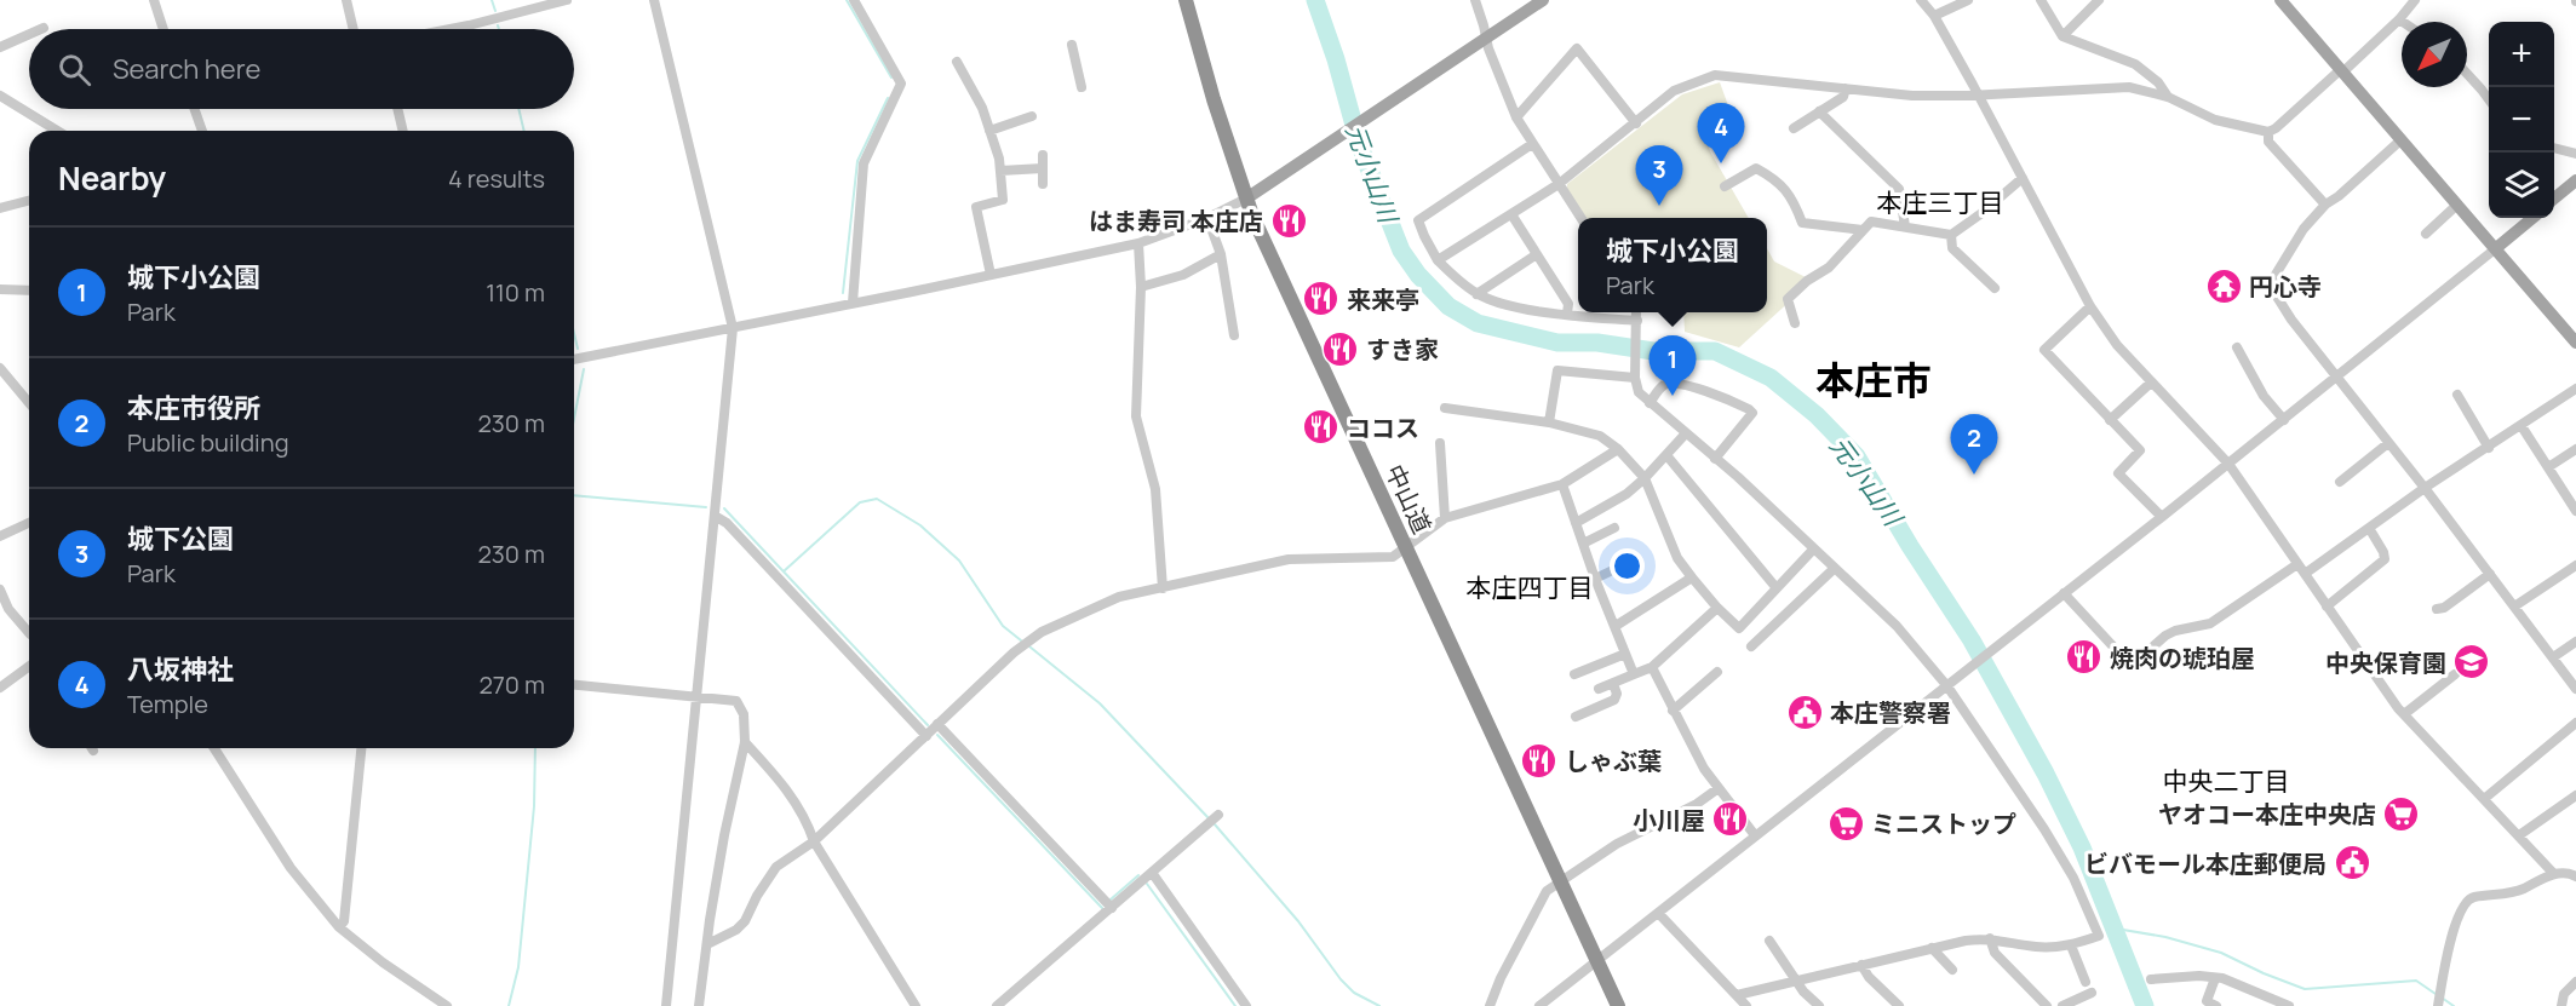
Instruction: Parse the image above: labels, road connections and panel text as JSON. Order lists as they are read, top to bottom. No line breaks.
{"streets":{"highway":["中山道"]},"districts":["本庄三丁目","本庄市","本庄四丁目","中央二丁目"],"water":["元小山川"],"places":{"restaurant":["はま寿司 本庄店","来来亭","すき家","ココス","焼肉の琥珀屋","しゃぶ葉","小川屋"],"temple":["円心寺"],"school or university":["中央保育園"],"public building":["本庄警察署","ビバモール本庄郵便局"],"supermarket":["ヤオコー本庄中央店","ミニストップ"]},"north":"bottom left","page":{"map_buttons":["+","−"],"search":"Search here","pins":["4","3","1","2"],"heading":["Nearby","4 results"],"popup":["城下小公園","Park"],"list":[{"mark":"1","name":"城下小公園","note":"Park","value":"110 m"},{"mark":"2","name":"本庄市役所","note":"Public building","value":"230 m"},{"mark":"3","name":"城下公園","note":"Park","value":"230 m"},{"mark":"4","name":"八坂神社","note":"Temple","value":"270 m"}]}}
